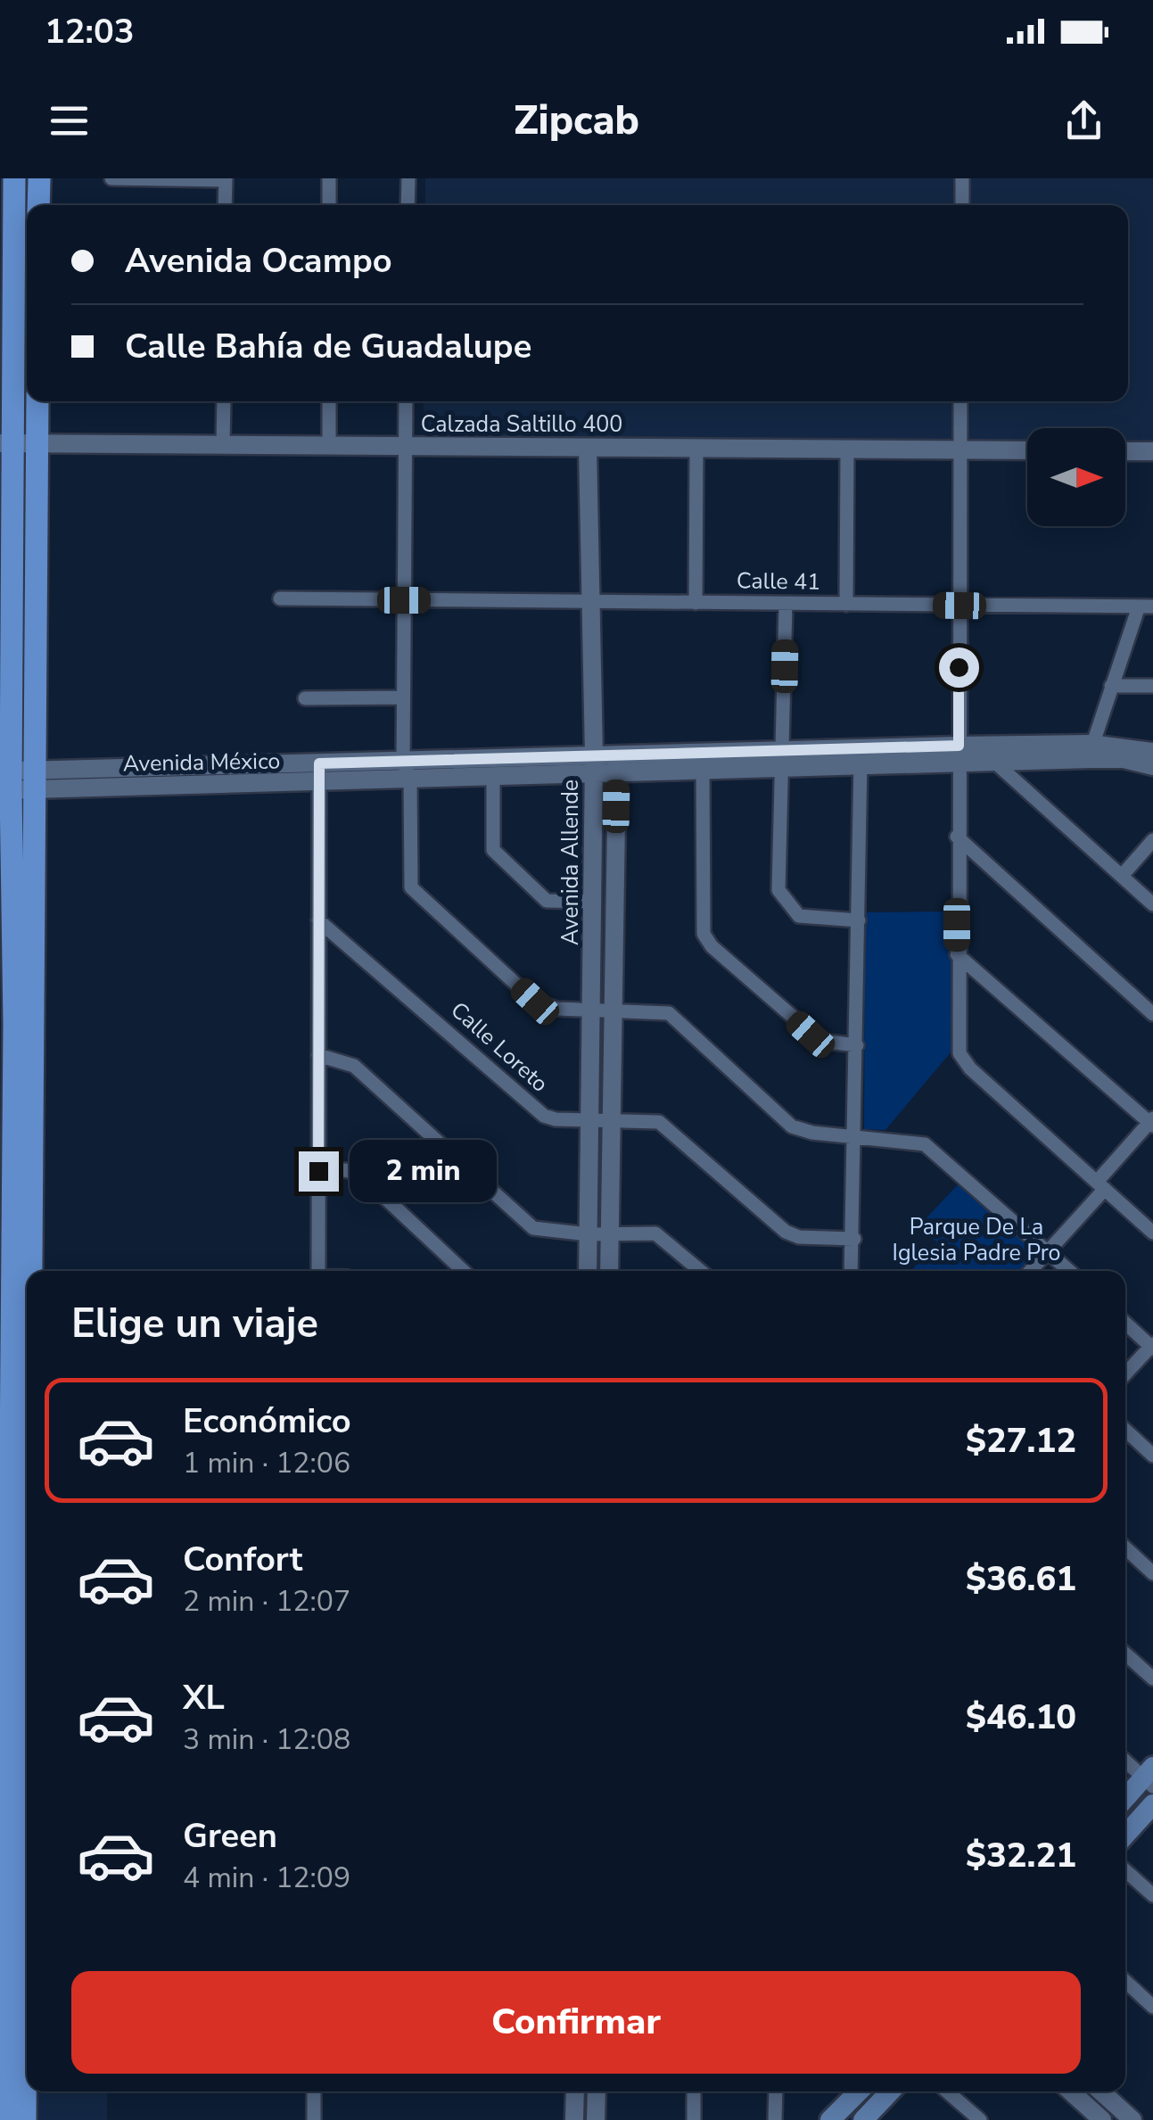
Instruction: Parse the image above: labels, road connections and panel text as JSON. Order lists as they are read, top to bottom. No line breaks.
{"streets":{"street":["Calzada Saltillo 400","Calle 41","Avenida México","Avenida Allende","Calle Loreto"]},"crossings":[["Calzada Saltillo 400","Avenida Allende"],["Calle 41","Avenida Allende"],["Avenida México","Avenida Allende"],["Avenida Allende","Calle Loreto"]],"parks":["Parque De La Iglesia Padre Pro"],"north":"right","page":{"status":"12:03","header":"Zipcab","banner":["Avenida Ocampo","Calle Bahía de Guadalupe"],"bubble":"2 min","heading":"Elige un viaje","list":[{"name":"Económico","note":"1 min · 12:06","value":"$27.12"},{"name":"Confort","note":"2 min · 12:07","value":"$36.61"},{"name":"XL","note":"3 min · 12:08","value":"$46.10"},{"name":"Green","note":"4 min · 12:09","value":"$32.21"}],"buttons":"Confirmar"}}
